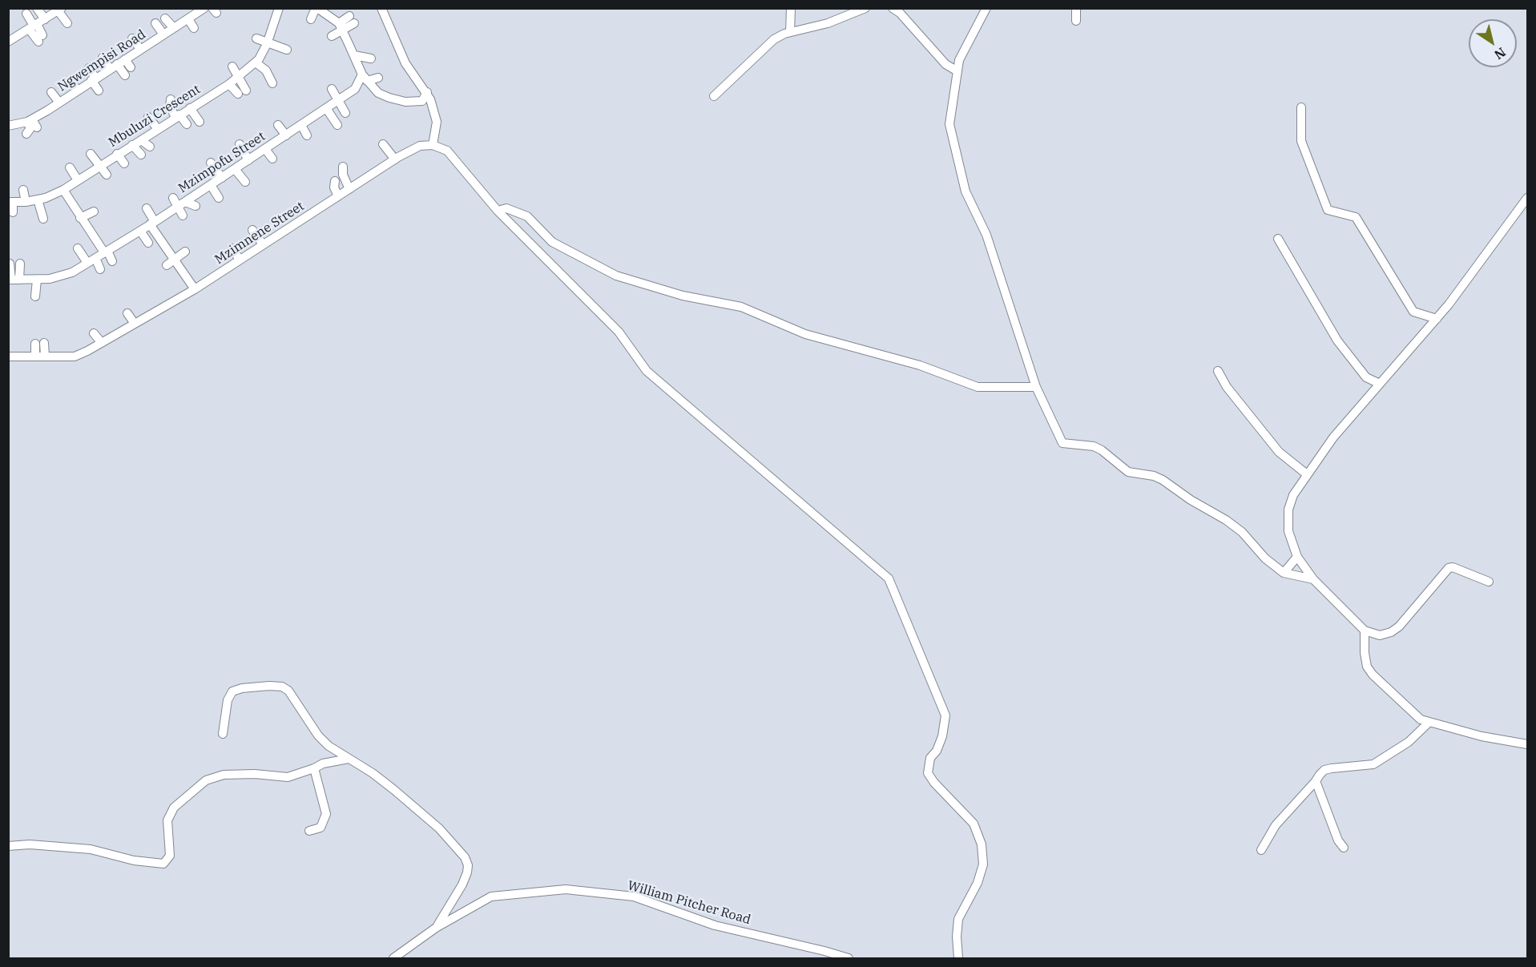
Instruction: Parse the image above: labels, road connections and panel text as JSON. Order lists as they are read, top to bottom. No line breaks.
{"streets":{"street":["Ngwempisi Road","Mbuluzi Crescent","Mzimpofu Street","Mzimnene Street","William Pitcher Road"]},"north":"bottom right"}
